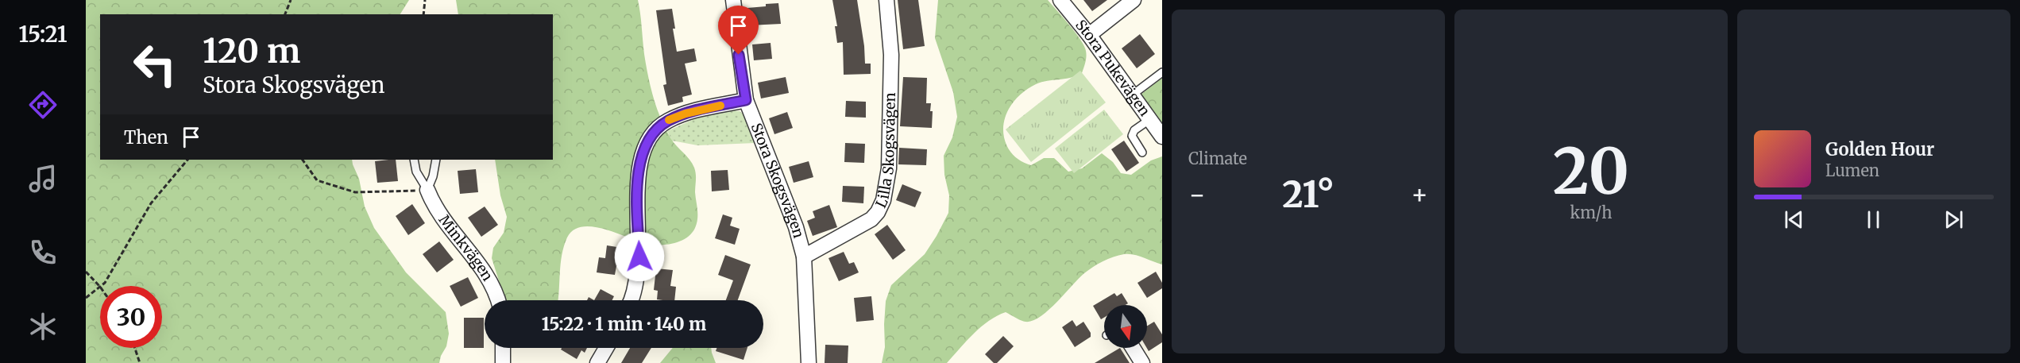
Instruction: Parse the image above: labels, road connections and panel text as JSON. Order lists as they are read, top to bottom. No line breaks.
{"streets":{"street":["Stora Pukevägen","Lilla Skogsvägen","Stora Skogsvägen","Minkvägen"]},"crossings":[["Lilla Skogsvägen","Stora Skogsvägen"]],"north":"bottom","page":{"tabs":"15:21","tile":["Climate",["20","km/h"]],"turn":["120 m","Stora Skogsvägen"],"then":"Then","song":["Golden Hour","Lumen"],"heat":["−","21°","+"],"limit":"30","trip":"15:22 · 1 min · 140 m"}}
